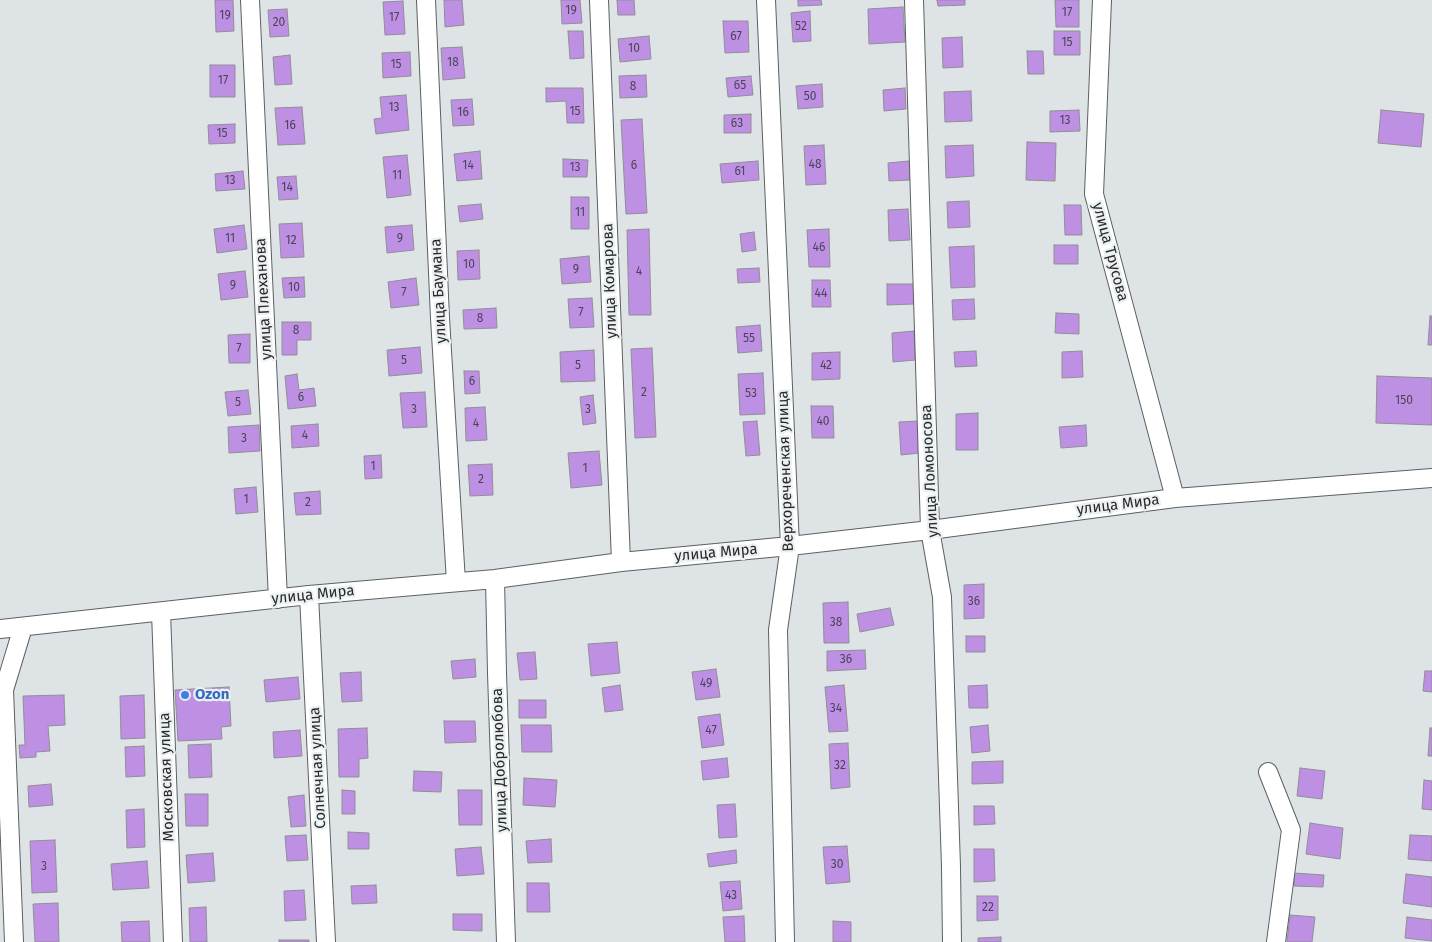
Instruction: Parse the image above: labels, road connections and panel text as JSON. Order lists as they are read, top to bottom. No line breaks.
{"streets":{"street":["улица Трусова","улица Комарова","улица Баумана","улица Плеханова","Верхореченская улица","улица Ломоносова","улица Мира","улица Добролюбова","Солнечная улица","Московская улица"]},"crossings":[["улица Трусова","улица Мира"],["улица Комарова","улица Мира"],["улица Баумана","улица Мира"],["улица Плеханова","улица Мира"],["Верхореченская улица","улица Мира"],["улица Ломоносова","улица Мира"],["улица Мира","улица Добролюбова"],["улица Мира","Солнечная улица"],["улица Мира","Московская улица"]],"places":["Ozon"],"house_numbers":["19","17","19","17","20","52","67","15","10","18","15","17","65","8","50","13","15","16","13","63","16","15","48","14","6","13","61","11","13","14","11","11","9","12","46","10","9","4","9","10","7","44","7","8","8","55","7","5","5","42","6","2","53","6","150","5","3","3","40","4","4","3","1","1","2","1","2","36","38","36","49","34","47","32","30","3","43","22"]}
